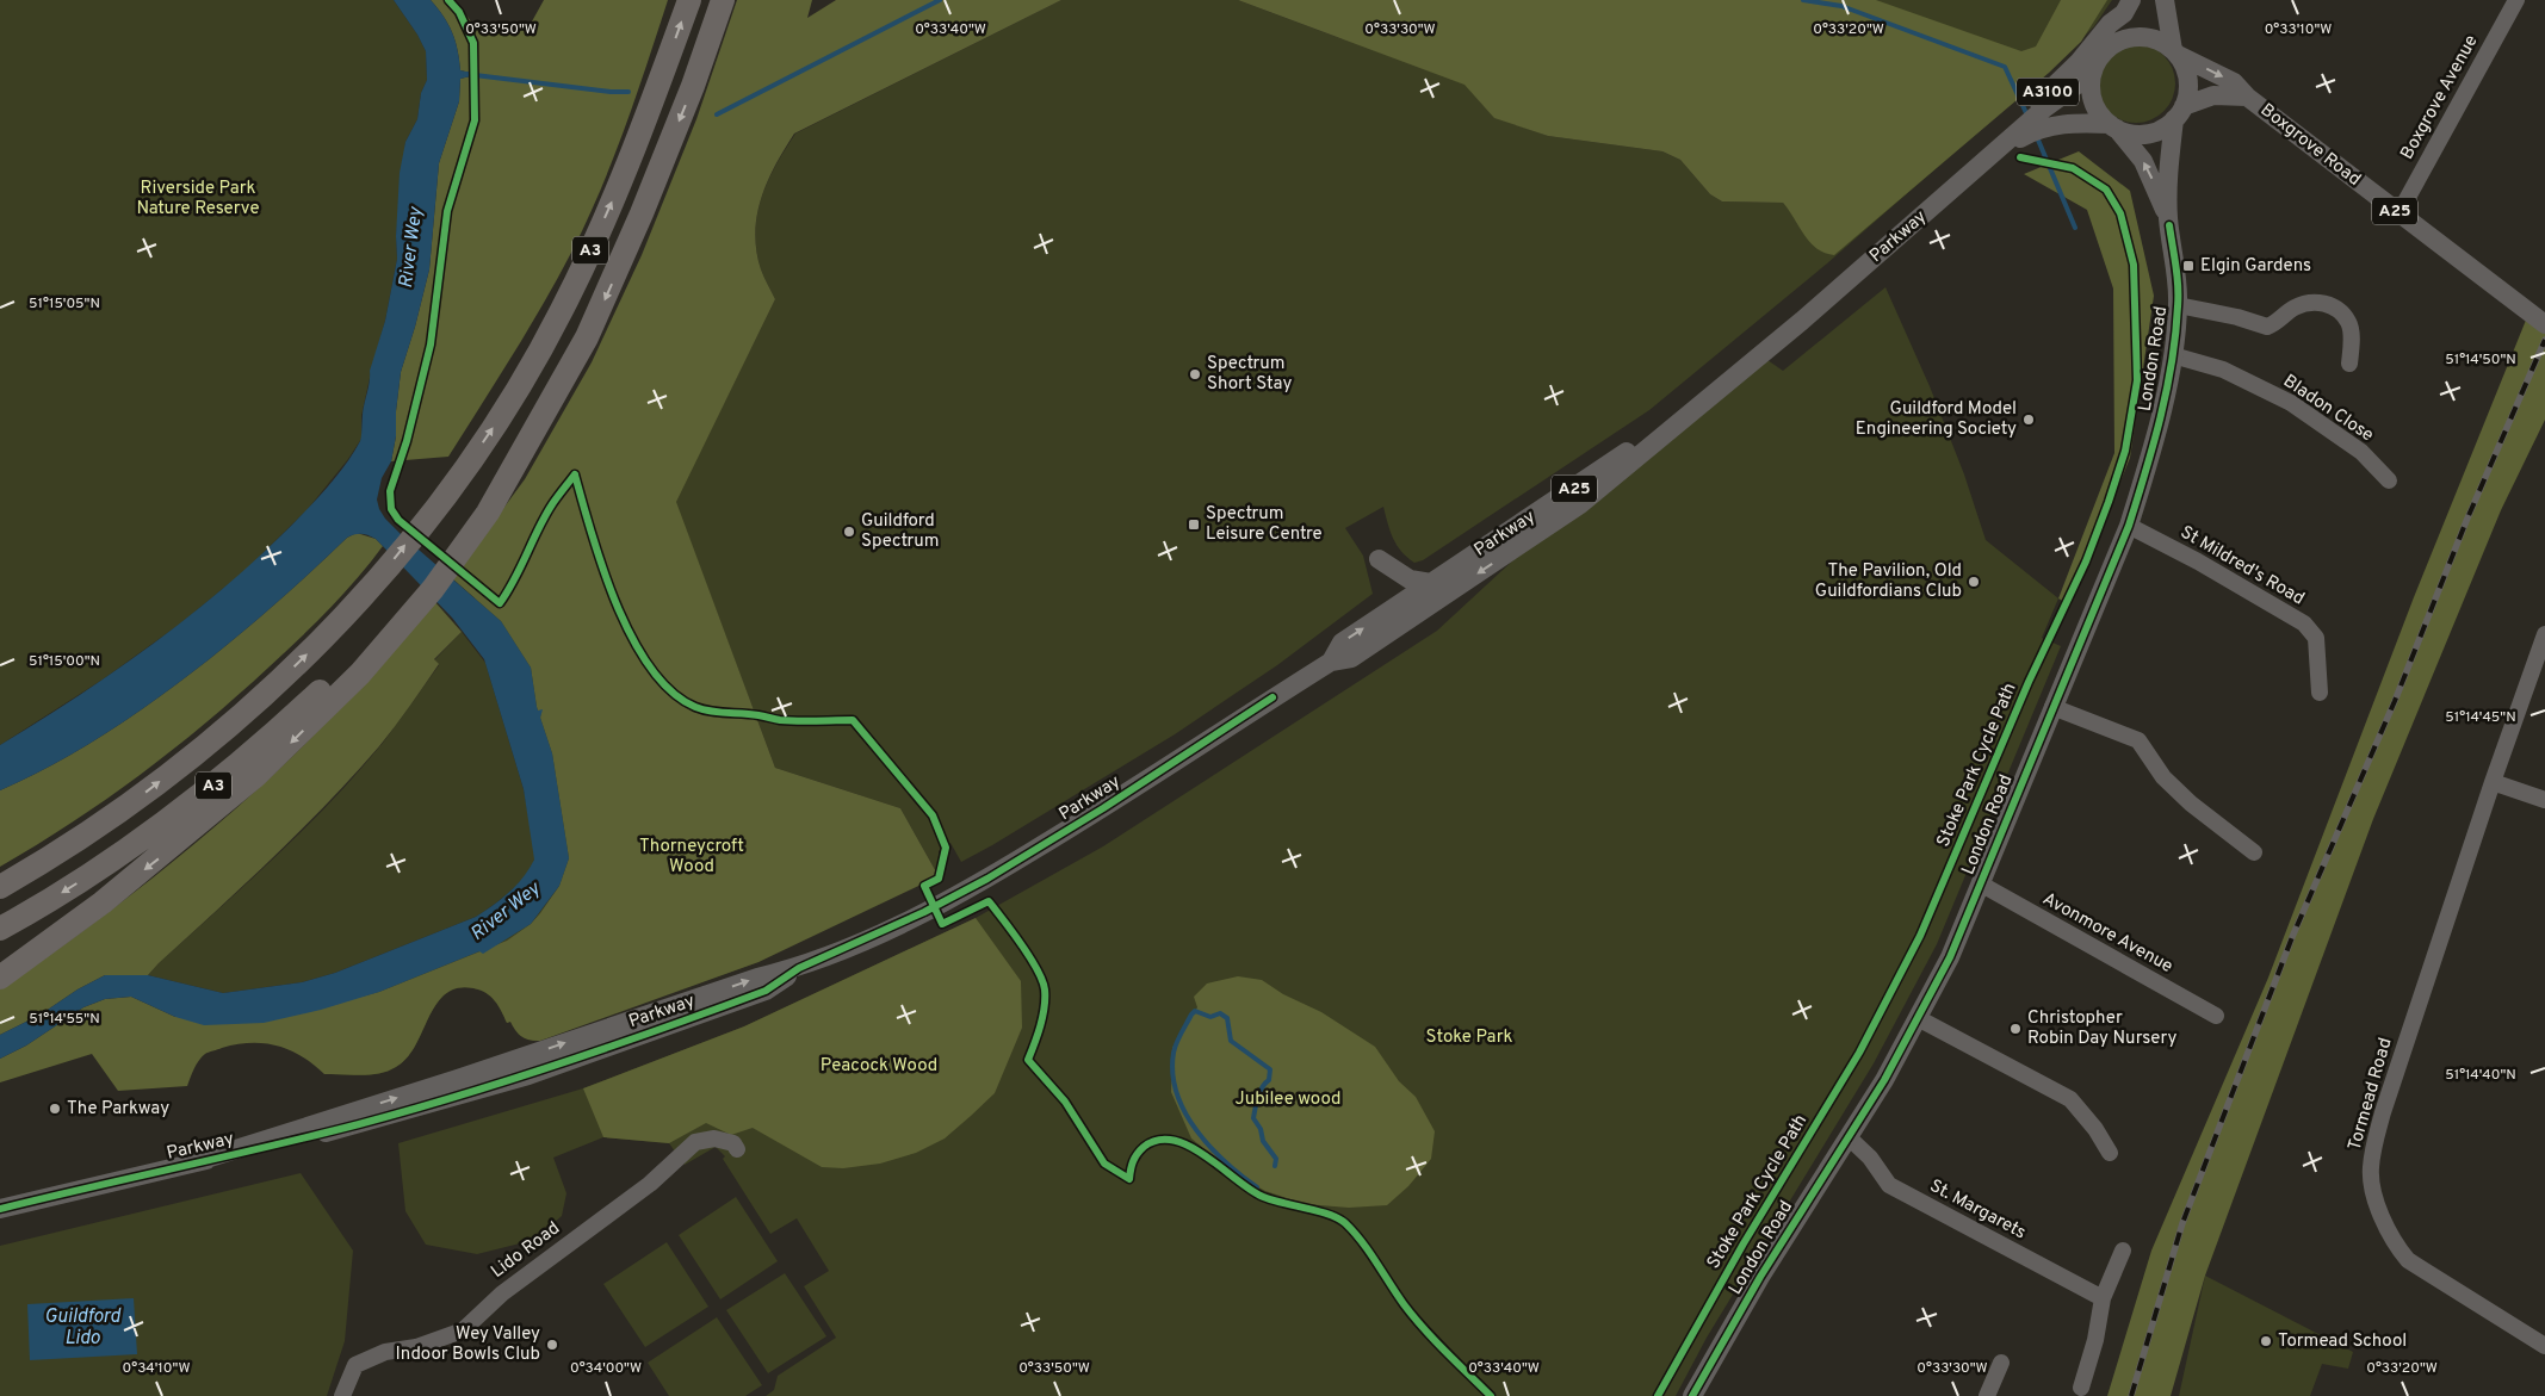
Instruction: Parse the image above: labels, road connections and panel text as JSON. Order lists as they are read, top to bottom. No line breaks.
{"streets":{"highway":["A3"],"main road":["A3100","Boxgrove Road","A25","Parkway","London Road"],"street":["Boxgrove Avenue","Bladon Close","St Mildred's Road","Avonmore Avenue","Tormead Road","St. Margarets","Lido Road"],"cycle path":["Stoke Park Cycle Path"]},"crossings":[["A3100","A25"],["A3100","Parkway"],["A3100","London Road"],["Boxgrove Avenue","Boxgrove Road"],["Boxgrove Road","A25"],["A25","Parkway"],["A25","London Road"],["London Road","Bladon Close"],["London Road","St Mildred's Road"],["London Road","Avonmore Avenue"],["London Road","St. Margarets"]],"water":["River Wey","Guildford Lido"],"parks":["Riverside Park Nature Reserve","Thorneycroft Wood","Stoke Park","Peacock Wood","Jubilee wood"],"places":{"transit":["Elgin Gardens","Spectrum Leisure Centre"],"other":["Spectrum Short Stay","Guildford Model Engineering Society","Guildford Spectrum","The Pavilion, Old Guildfordians Club","Christopher Robin Day Nursery","The Parkway","Tormead School","Wey Valley Indoor Bowls Club"]},"coordinates":["0°33'50\"W","0°33'40\"W","0°33'30\"W","0°33'20\"W","0°33'10\"W","51°15'05\"N","51°14'50\"N","51°15'00\"N","51°14'45\"N","51°14'55\"N","51°14'40\"N","0°34'10\"W","0°34'00\"W"]}
